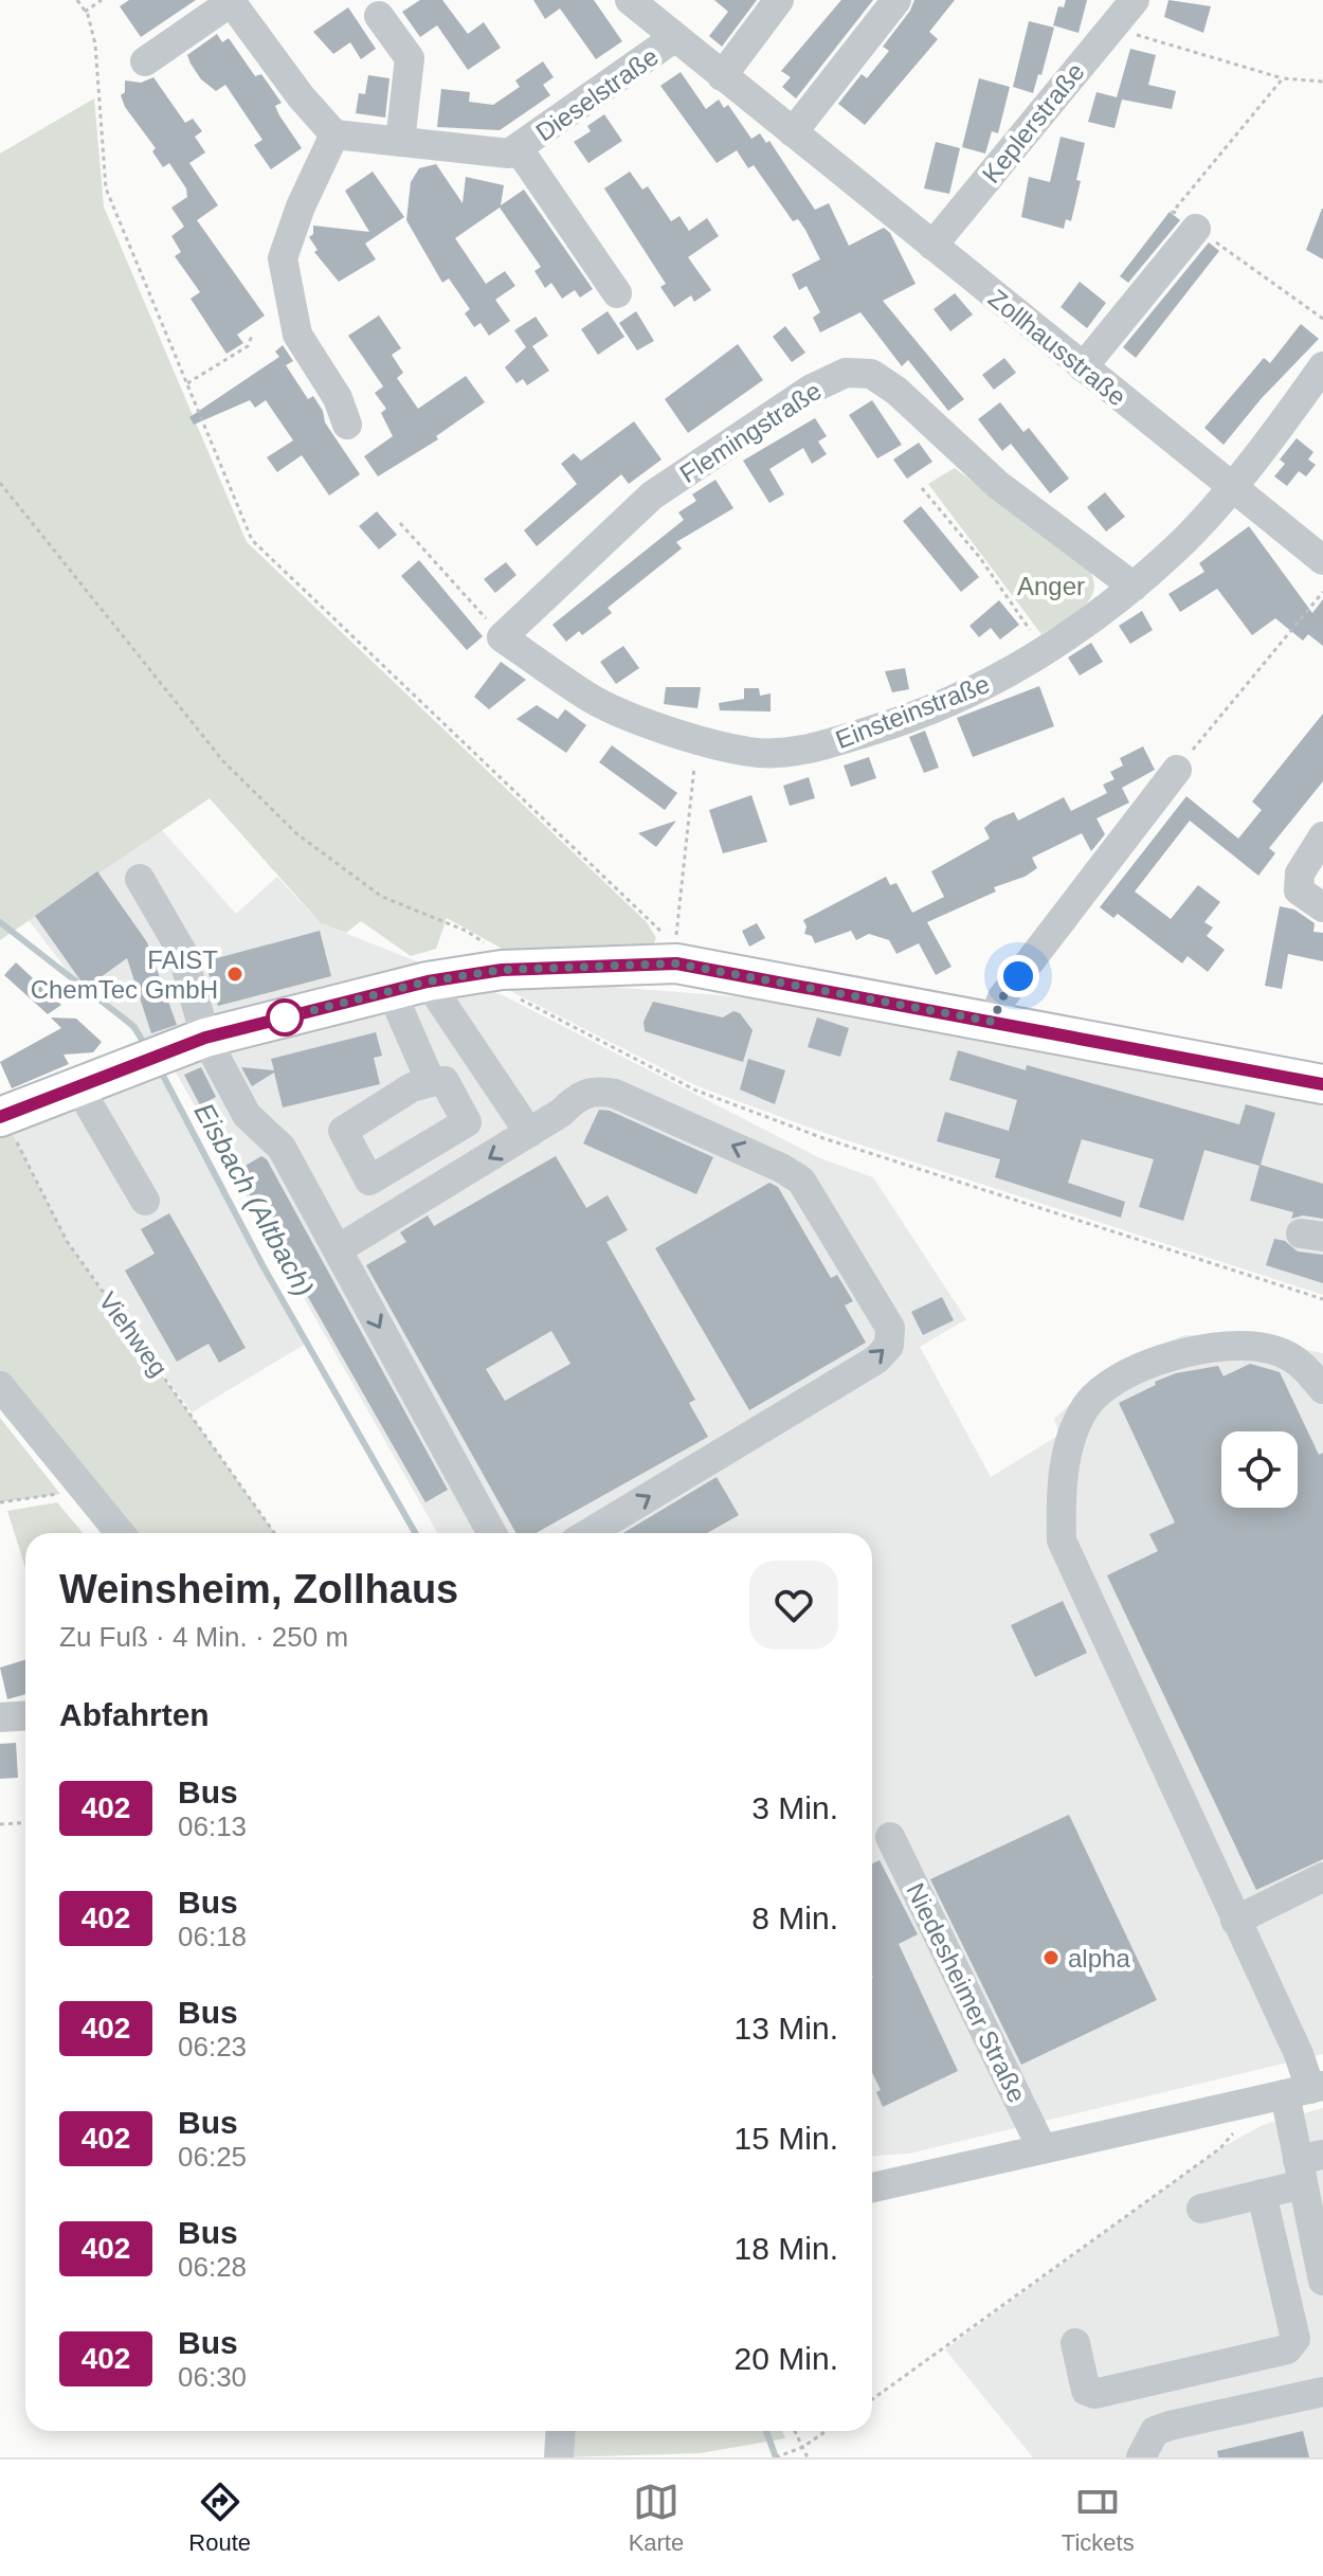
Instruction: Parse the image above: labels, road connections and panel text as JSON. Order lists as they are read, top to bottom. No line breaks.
{"streets":{"street":["Dieselstraße","Keplerstraße","Zollhausstraße","Flemingstraße","Einsteinstraße","Niedesheimer Straße"],"path":["Viehweg"]},"crossings":[["Dieselstraße","Zollhausstraße"],["Keplerstraße","Zollhausstraße"],["Zollhausstraße","Einsteinstraße"],["Flemingstraße","Einsteinstraße"]],"water":["Eisbach (Altbach)"],"parks":["Anger"],"places":["FAIST ChemTec GmbH","alpha"],"lines":["bus line 402"],"page":{"heading":[["Weinsheim, Zollhaus","Zu Fuß · 4 Min. · 250 m"],"Abfahrten"],"list":[{"mark":"402","name":"Bus","note":"06:13","value":"3 Min."},{"mark":"402","name":"Bus","note":"06:18","value":"8 Min."},{"mark":"402","name":"Bus","note":"06:23","value":"13 Min."},{"mark":"402","name":"Bus","note":"06:25","value":"15 Min."},{"mark":"402","name":"Bus","note":"06:28","value":"18 Min."},{"mark":"402","name":"Bus","note":"06:30","value":"20 Min."}],"tabs":["Route","Karte","Tickets"]}}
